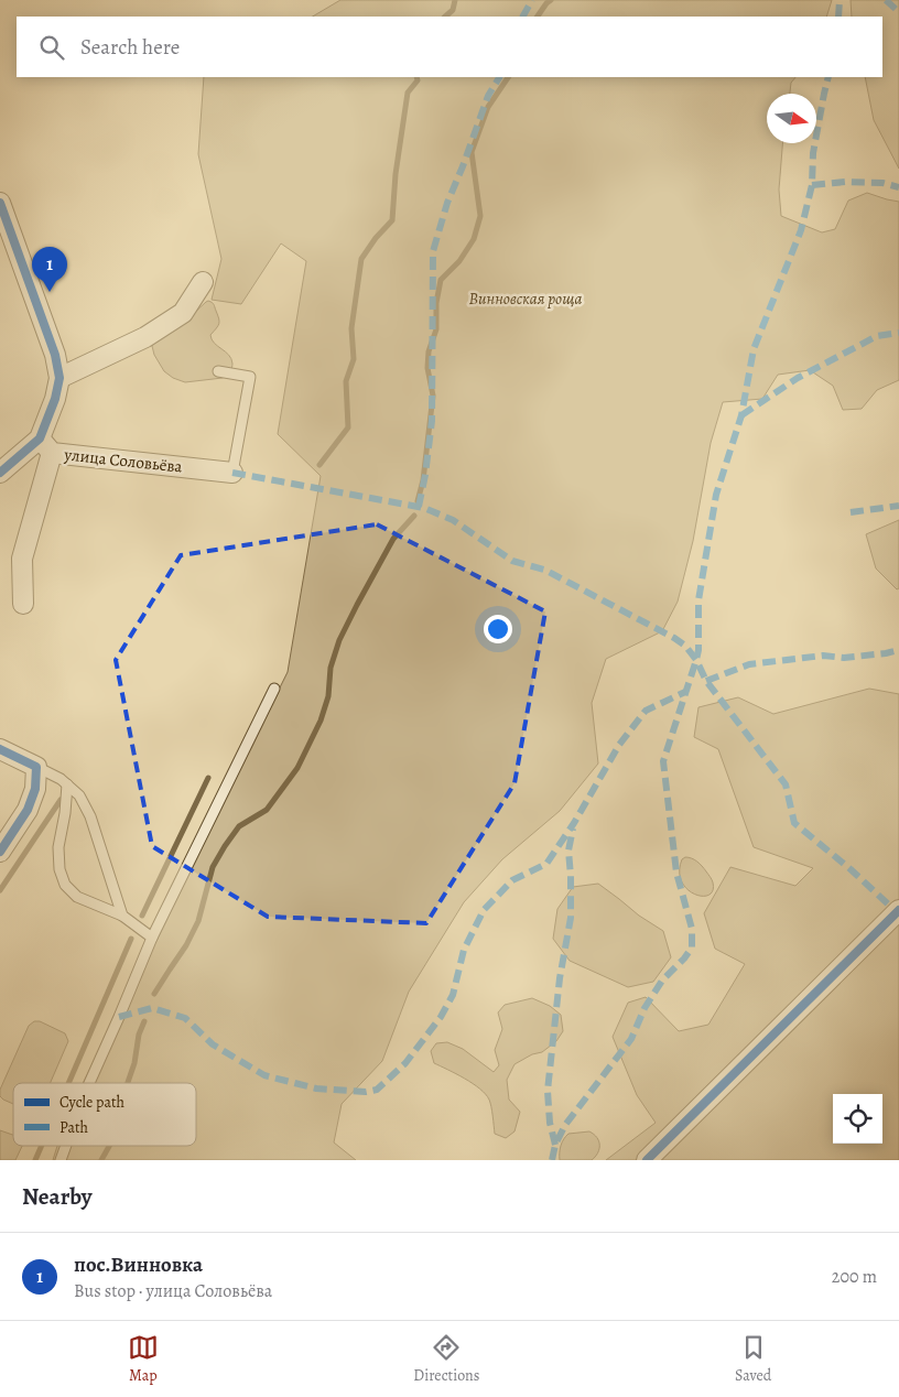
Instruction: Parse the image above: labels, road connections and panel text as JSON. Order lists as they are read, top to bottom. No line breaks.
{"streets":{"street":["улица Соловьёва"]},"parks":["Винновская роща"],"legend":["Cycle path","Path"],"north":"right","page":{"search":"Search here","pins":"1","heading":"Nearby","list":[{"mark":"1","name":"пос.Винновка","note":"Bus stop · улица Соловьёва","value":"200 m"}],"nav":["Map","Directions","Saved"]}}
